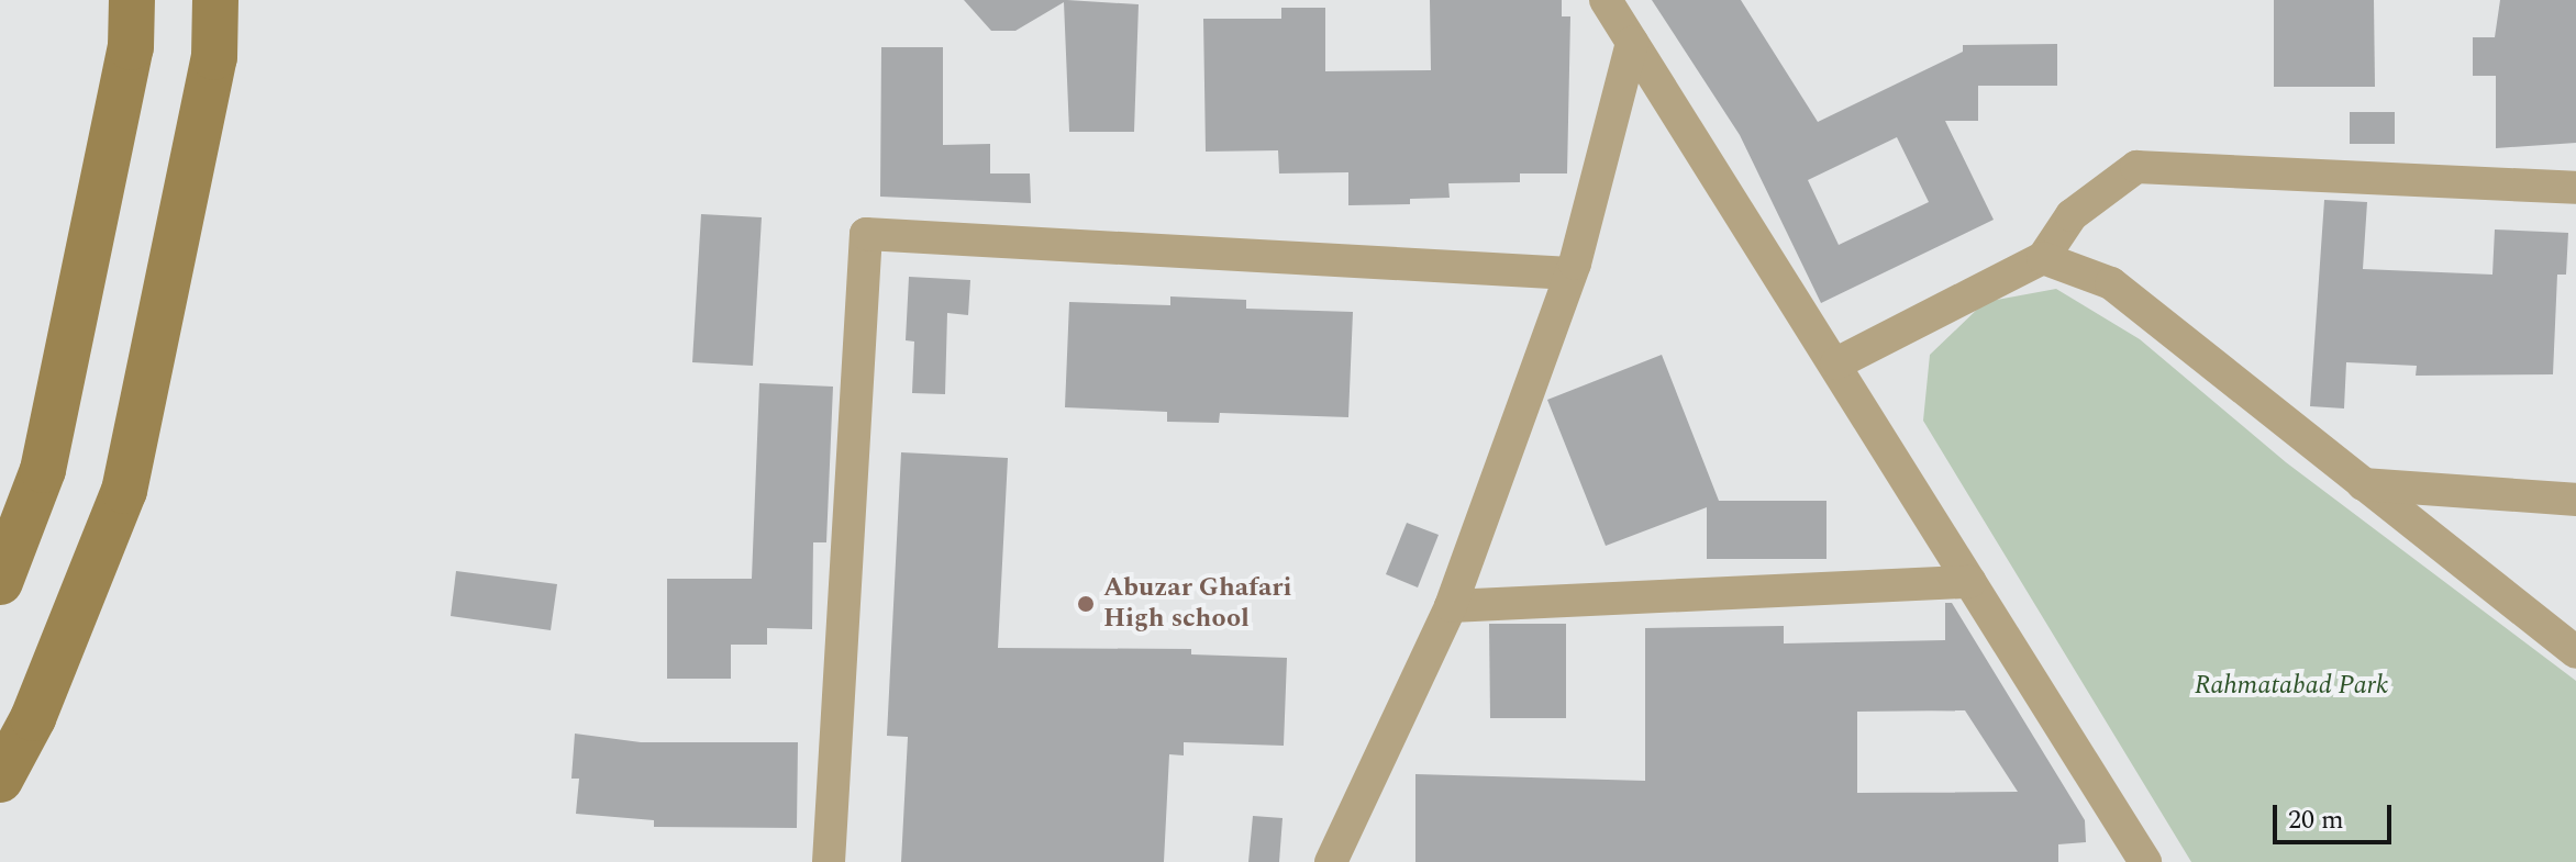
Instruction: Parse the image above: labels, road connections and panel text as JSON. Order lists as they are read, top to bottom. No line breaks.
{"parks":["Rahmatabad Park"],"places":["Abuzar Ghafari High school"],"scale_bar":"20 m"}
